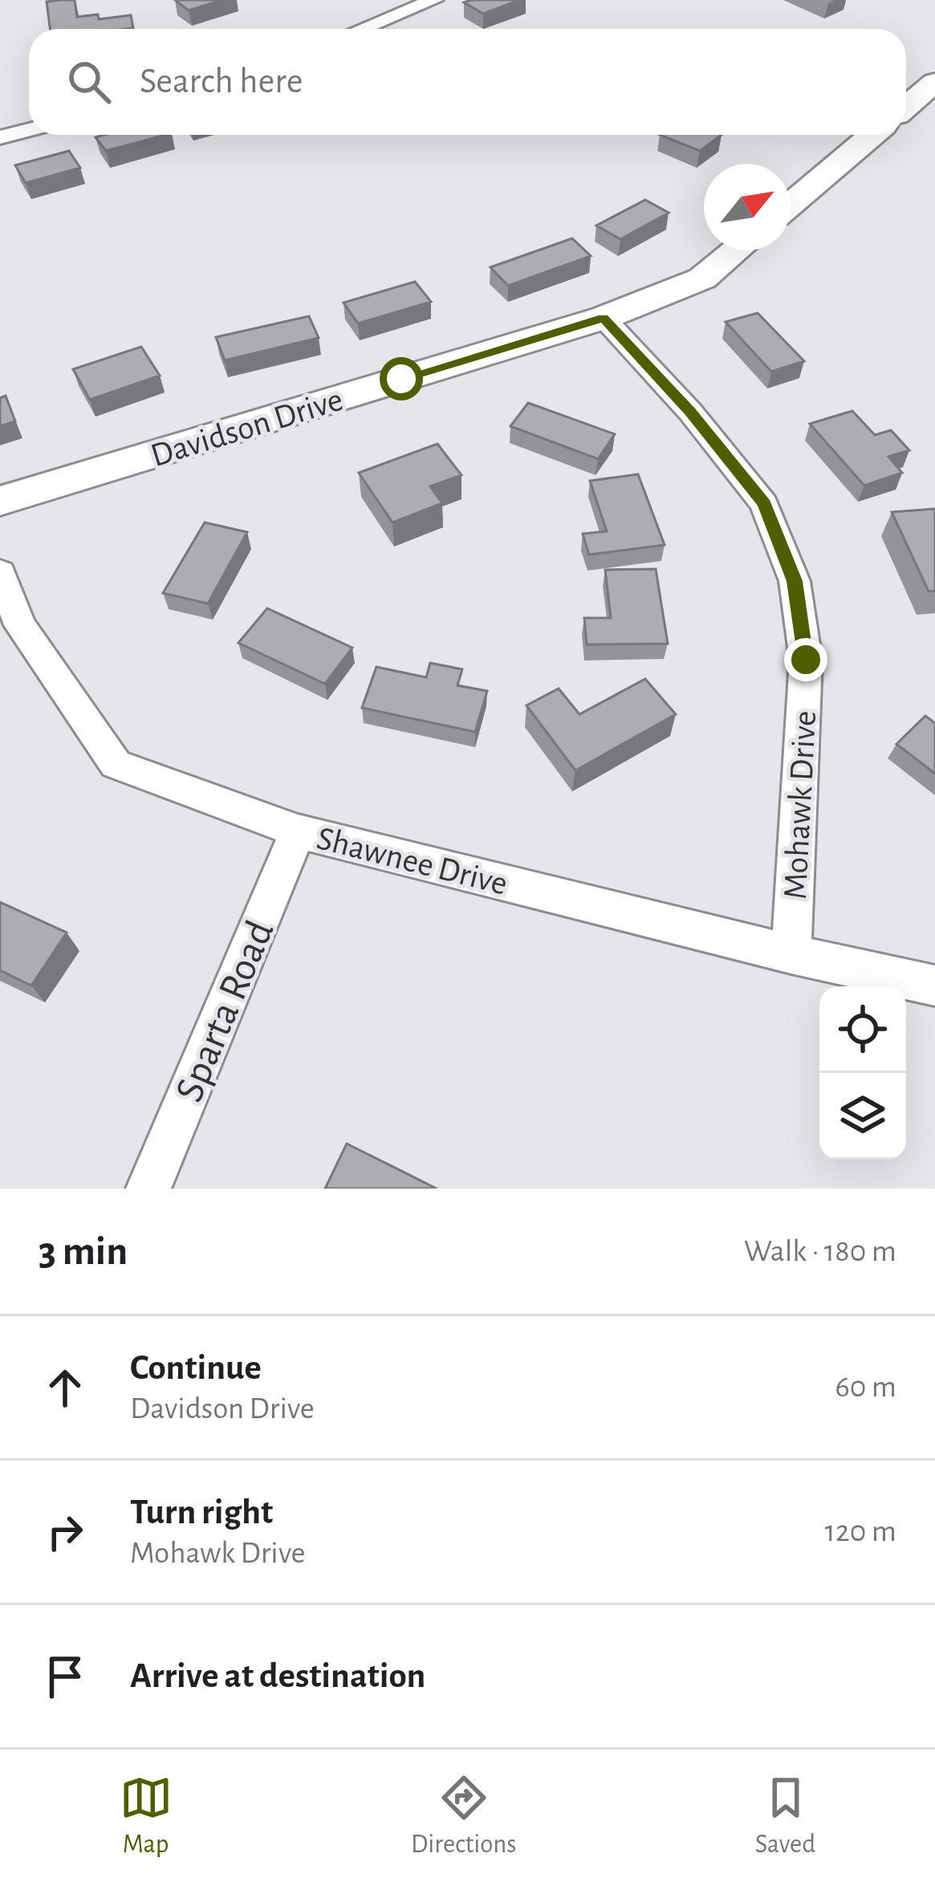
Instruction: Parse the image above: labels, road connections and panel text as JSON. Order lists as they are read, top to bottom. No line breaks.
{"streets":{"street":["Davidson Drive","Mohawk Drive","Shawnee Drive","Sparta Road"]},"crossings":[["Davidson Drive","Mohawk Drive"],["Mohawk Drive","Shawnee Drive"],["Shawnee Drive","Sparta Road"]],"north":"top right","page":{"search":"Search here","heading":["3 min","Walk · 180 m"],"list":[["Continue","Davidson Drive","60 m"],["Turn right","Mohawk Drive","120 m"],"Arrive at destination"],"nav":["Map","Directions","Saved"]}}
